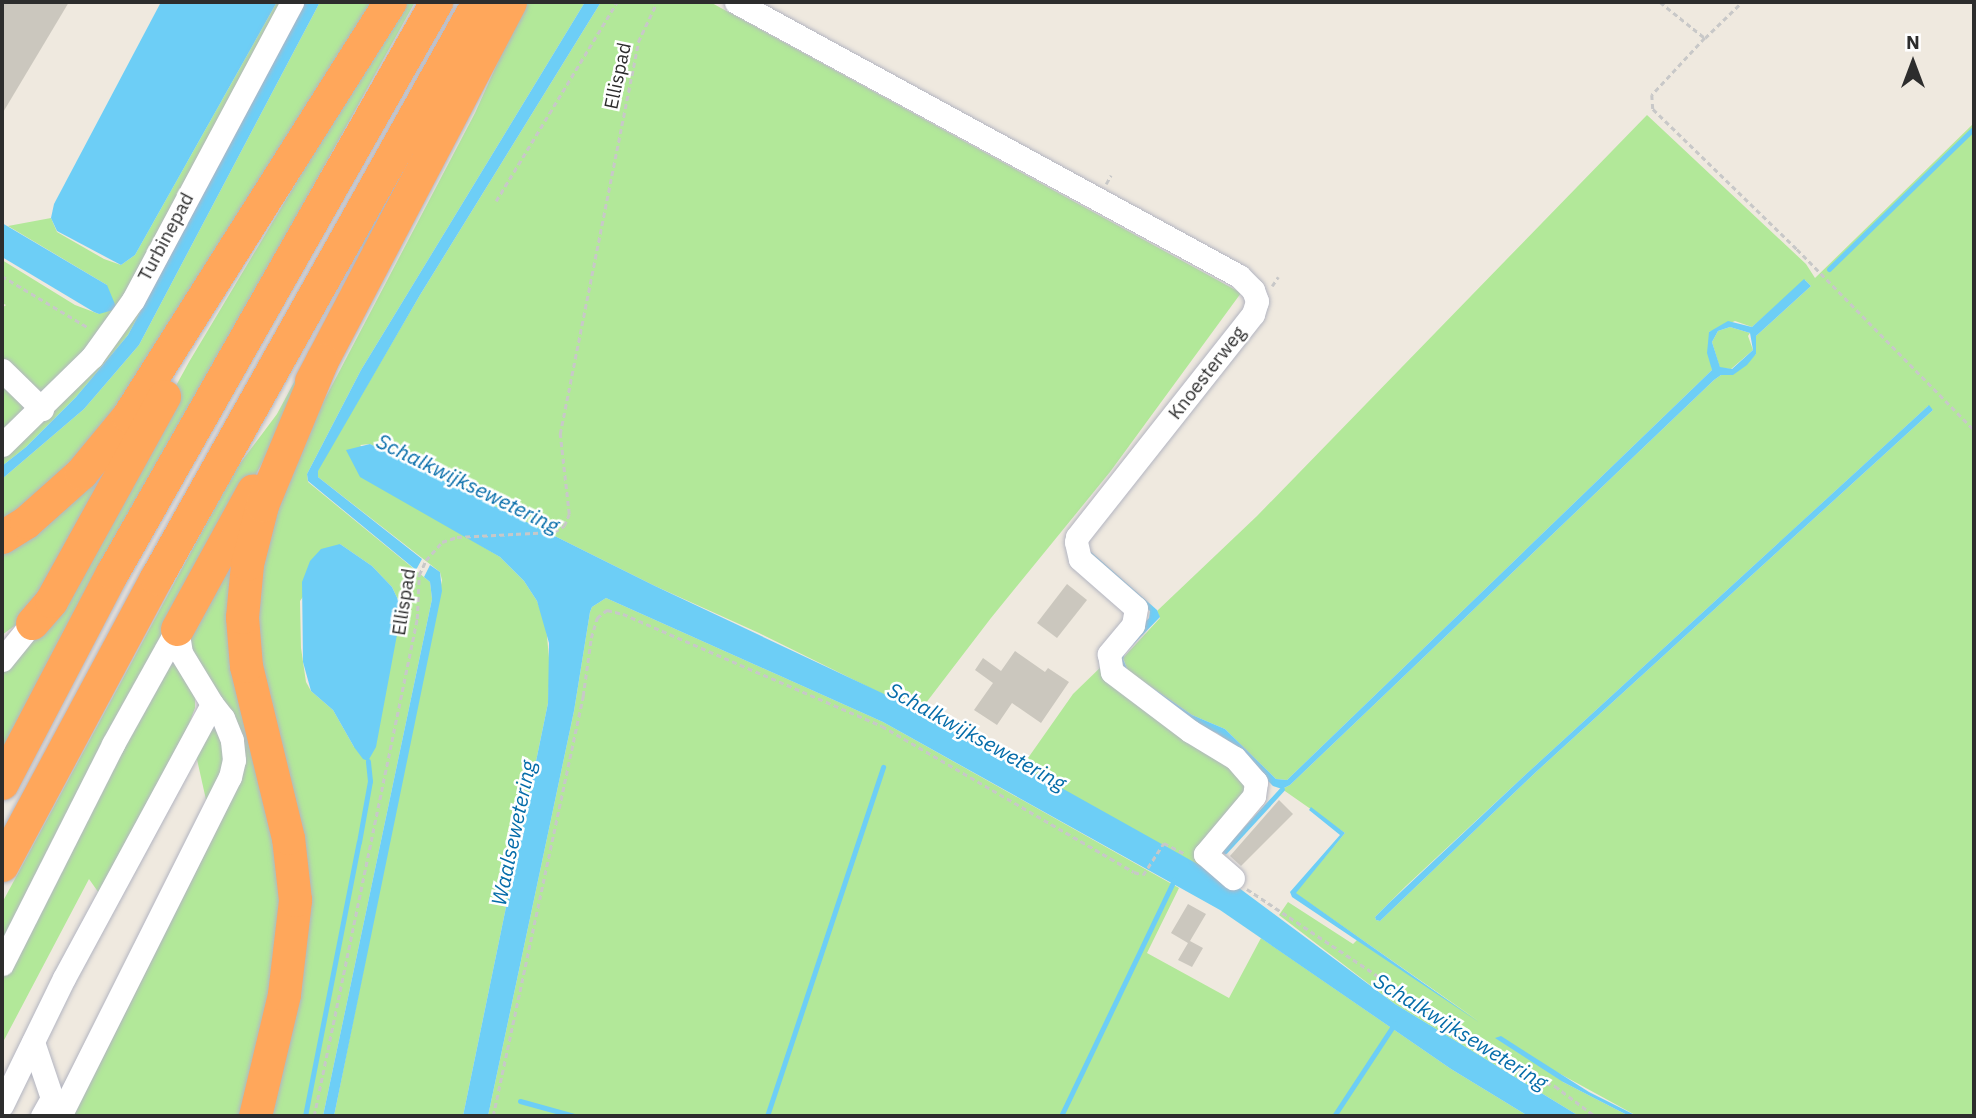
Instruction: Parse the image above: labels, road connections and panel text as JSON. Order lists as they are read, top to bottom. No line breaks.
{"streets":{"street":["Turbinepad","Knoesterweg"],"path":["Ellispad"]},"water":["Schalkwijksewetering","Waalsewetering"],"north":"top"}
